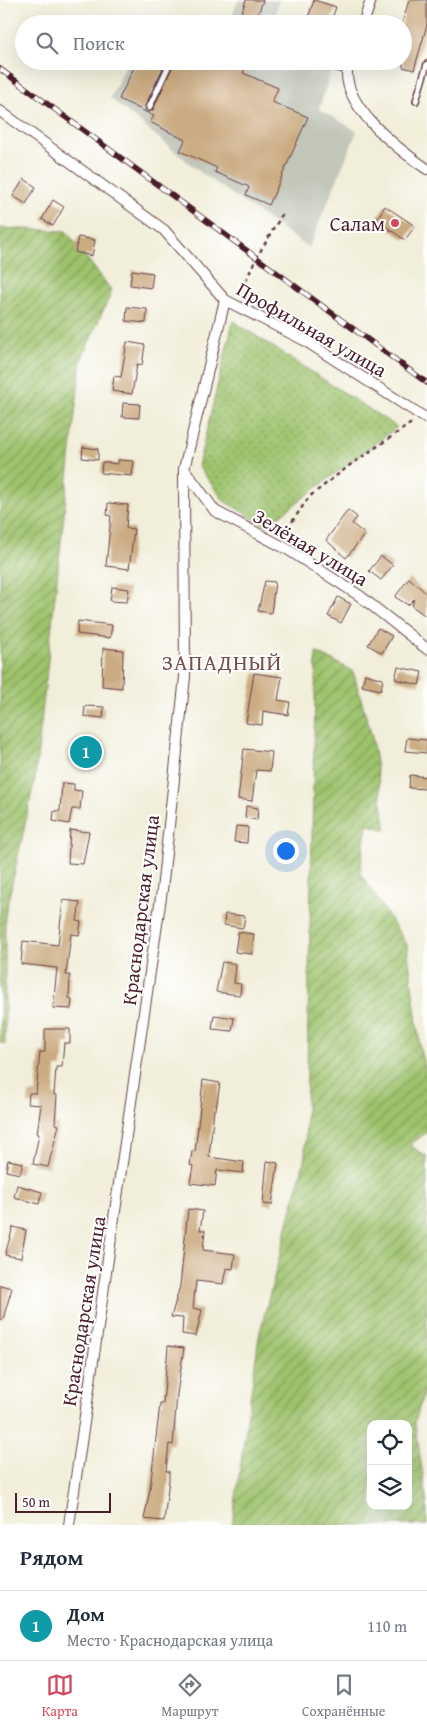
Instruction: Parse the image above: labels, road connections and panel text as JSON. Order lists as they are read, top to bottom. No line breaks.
{"streets":{"street":["Профильная улица","Зелёная улица","Краснодарская улица"]},"crossings":[["Профильная улица","Краснодарская улица"],["Зелёная улица","Краснодарская улица"]],"districts":["ЗАПАДНЫЙ"],"places":["Салам"],"scale_bar":"50 m","page":{"search":"Поиск","pins":"1","scale":"50 m","heading":"Рядом","list":[{"mark":"1","name":"Дом","note":"Место · Краснодарская улица","value":"110 m"}],"nav":["Карта","Маршрут","Сохранённые"]}}
